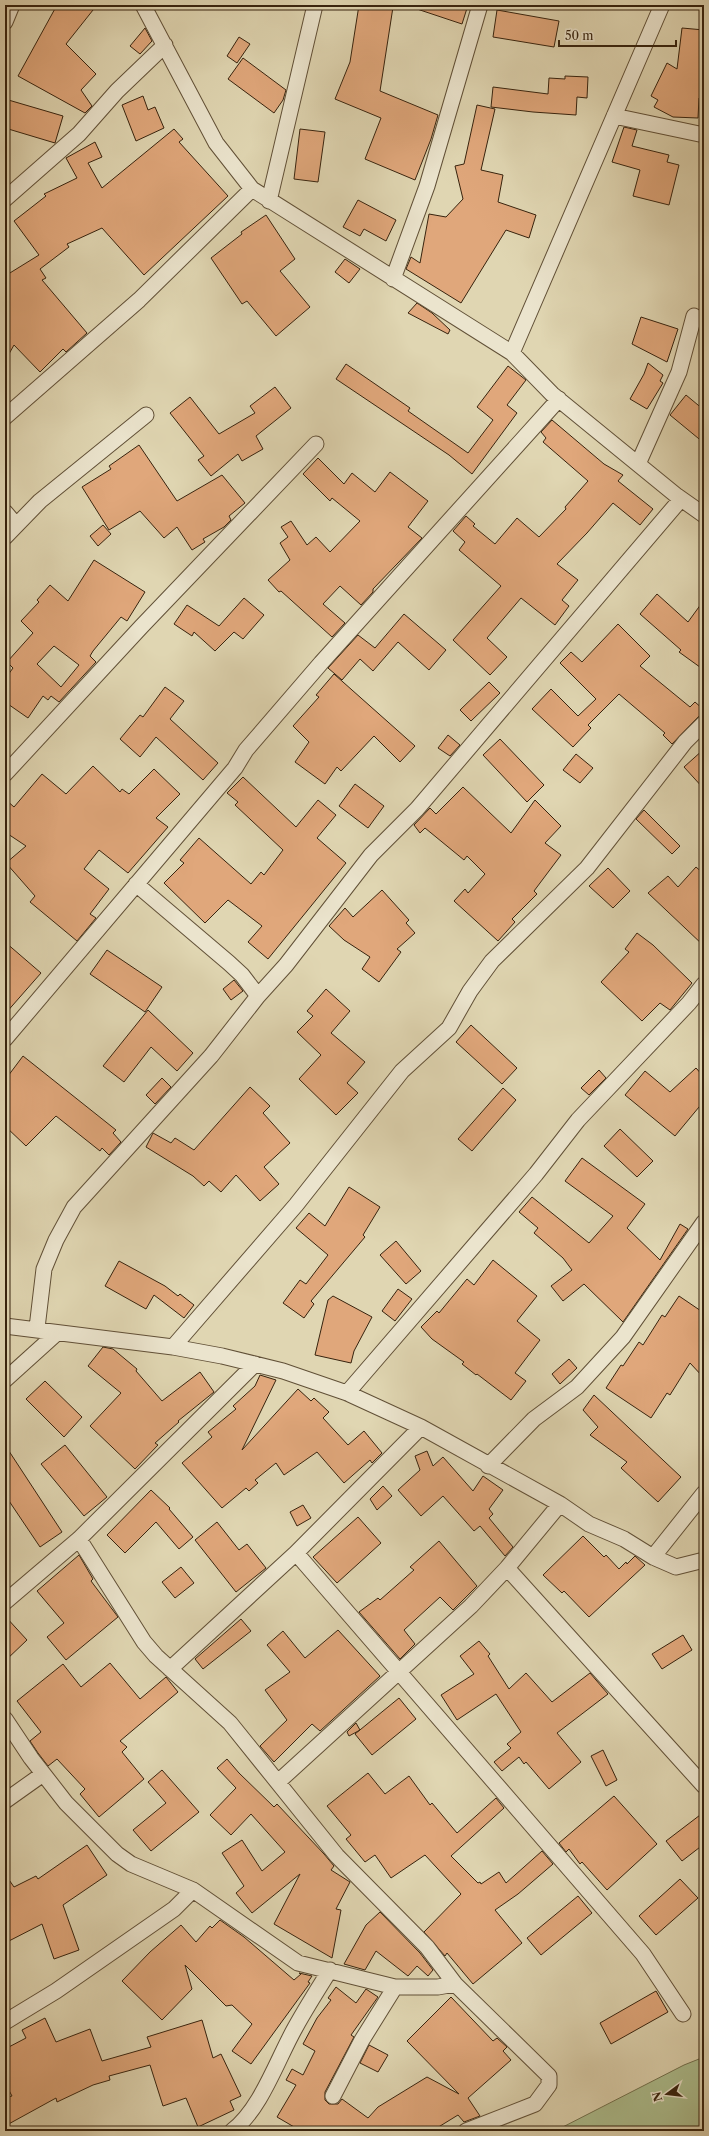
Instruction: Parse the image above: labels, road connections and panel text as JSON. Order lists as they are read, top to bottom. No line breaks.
{"scale_bar":"50 m","north":"left"}
